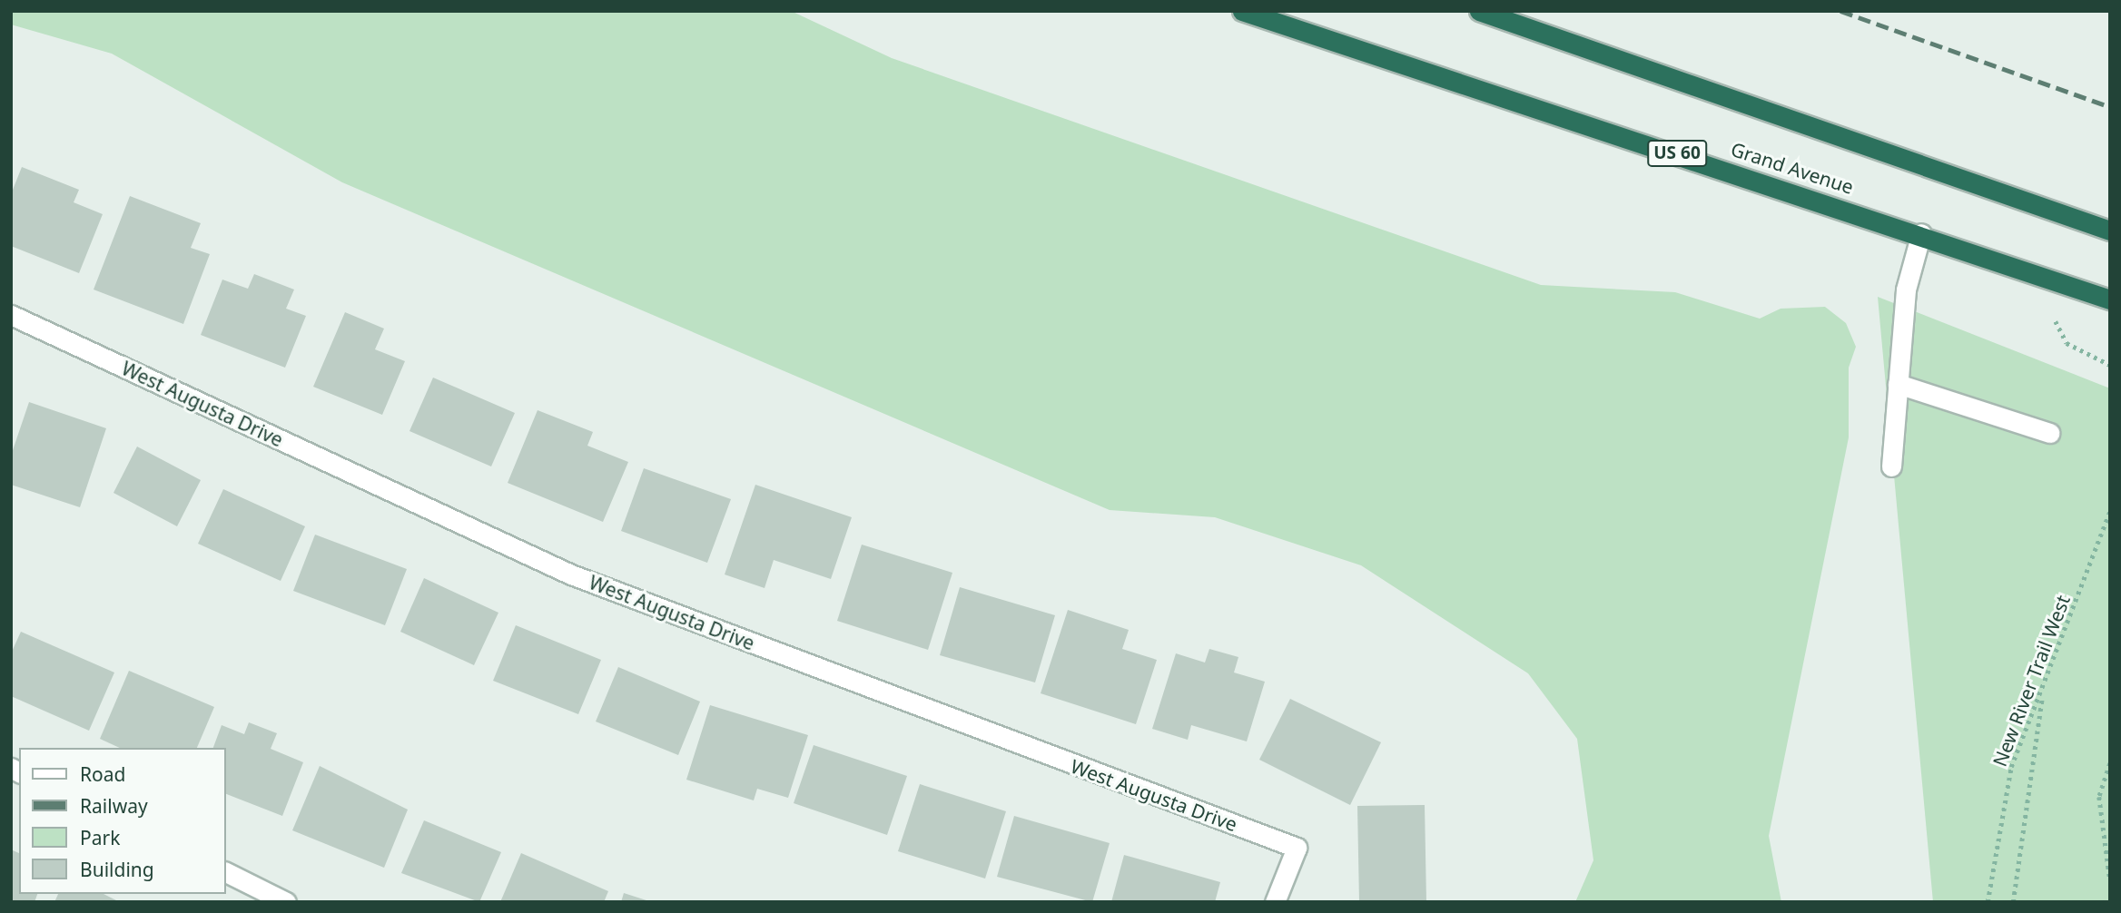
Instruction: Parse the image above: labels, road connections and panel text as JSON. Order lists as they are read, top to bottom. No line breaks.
{"streets":{"highway":["US 60","Grand Avenue"],"street":["West Augusta Drive"],"path":["New River Trail West"]},"legend":["Road","Railway","Park","Building"]}
